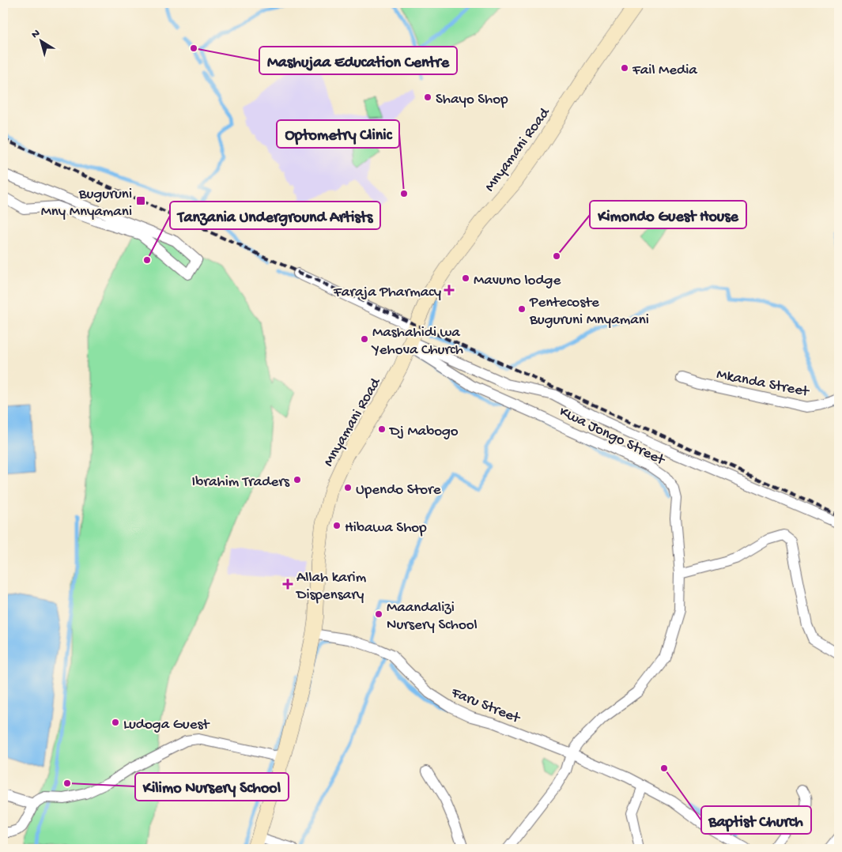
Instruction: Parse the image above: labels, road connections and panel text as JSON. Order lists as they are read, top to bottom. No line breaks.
{"streets":{"street":["Mnyamani Road","Mkanda Street","Kwa Jongo Street","Faru Street"]},"crossings":[["Mnyamani Road","Kwa Jongo Street"],["Mnyamani Road","Faru Street"],["Kwa Jongo Street","Faru Street"]],"places":{"other":["Mashujaa Education Centre","Fail Media","Shayo Shop","Optometry Clinic","Kimondo Guest House","Tanzania Underground Artists","Mavuno lodge","Pentecoste Buguruni Mnyamani","Mashahidi wa Yehova Church","Dj Mabogo","Ibrahim Traders","Upendo Store","Hibawa Shop","Maandalizi Nursery School","Ludoga Guest","Baptist Church","Kilimo Nursery School"],"transit":["Buguruni Mny Mnyamani"],"health":["Faraja Pharmacy","Allah karim Dispensary"]},"north":"top left"}
